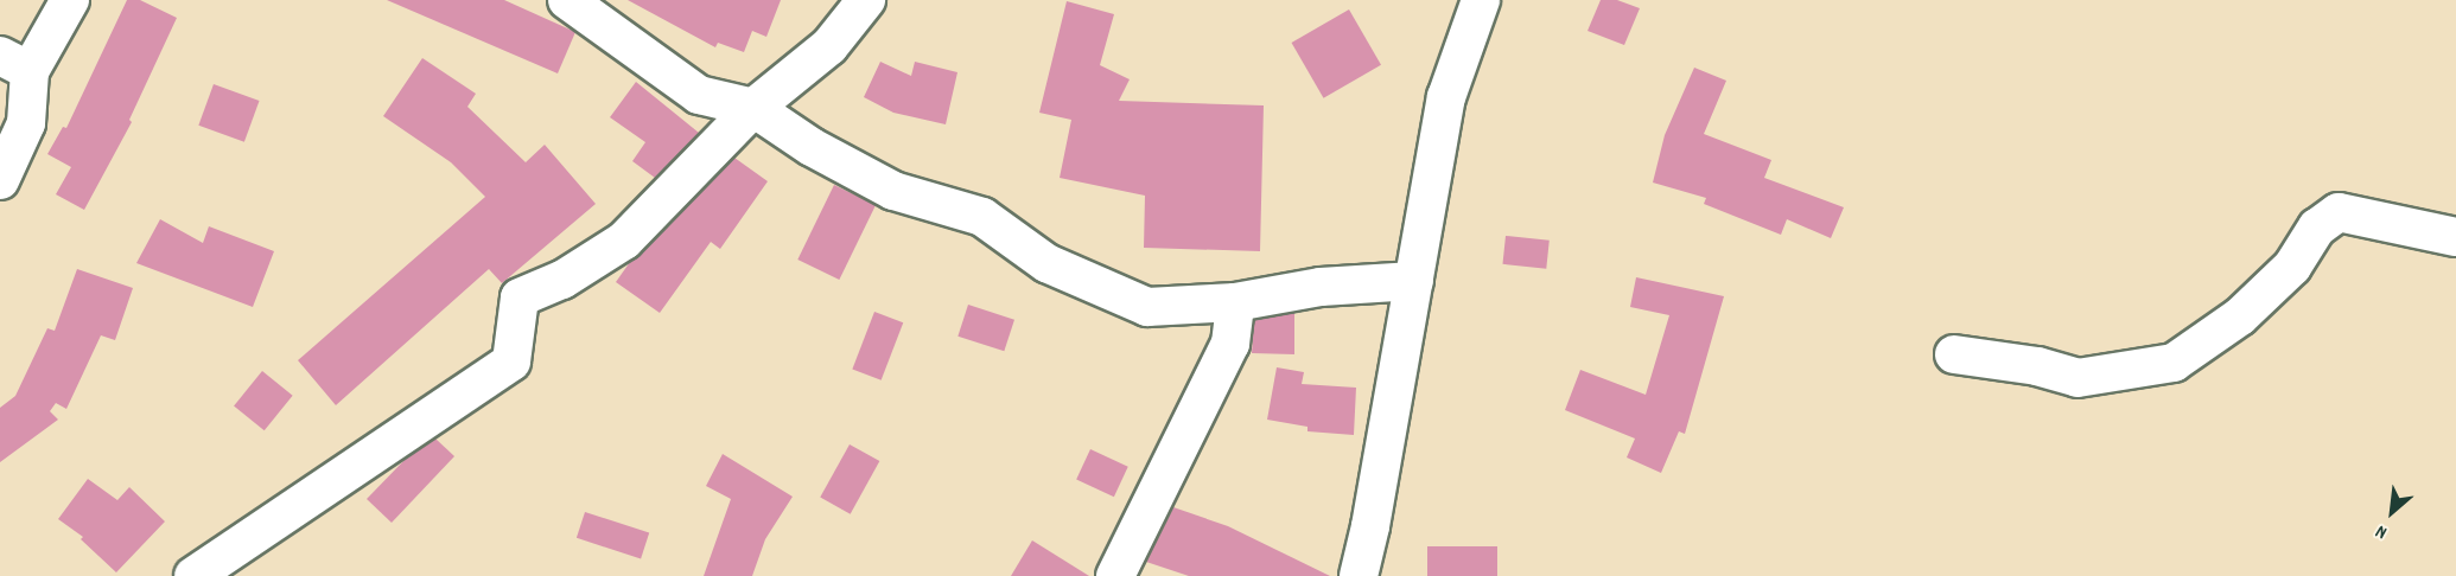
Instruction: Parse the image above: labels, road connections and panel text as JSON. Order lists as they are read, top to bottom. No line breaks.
{"north":"bottom left"}
